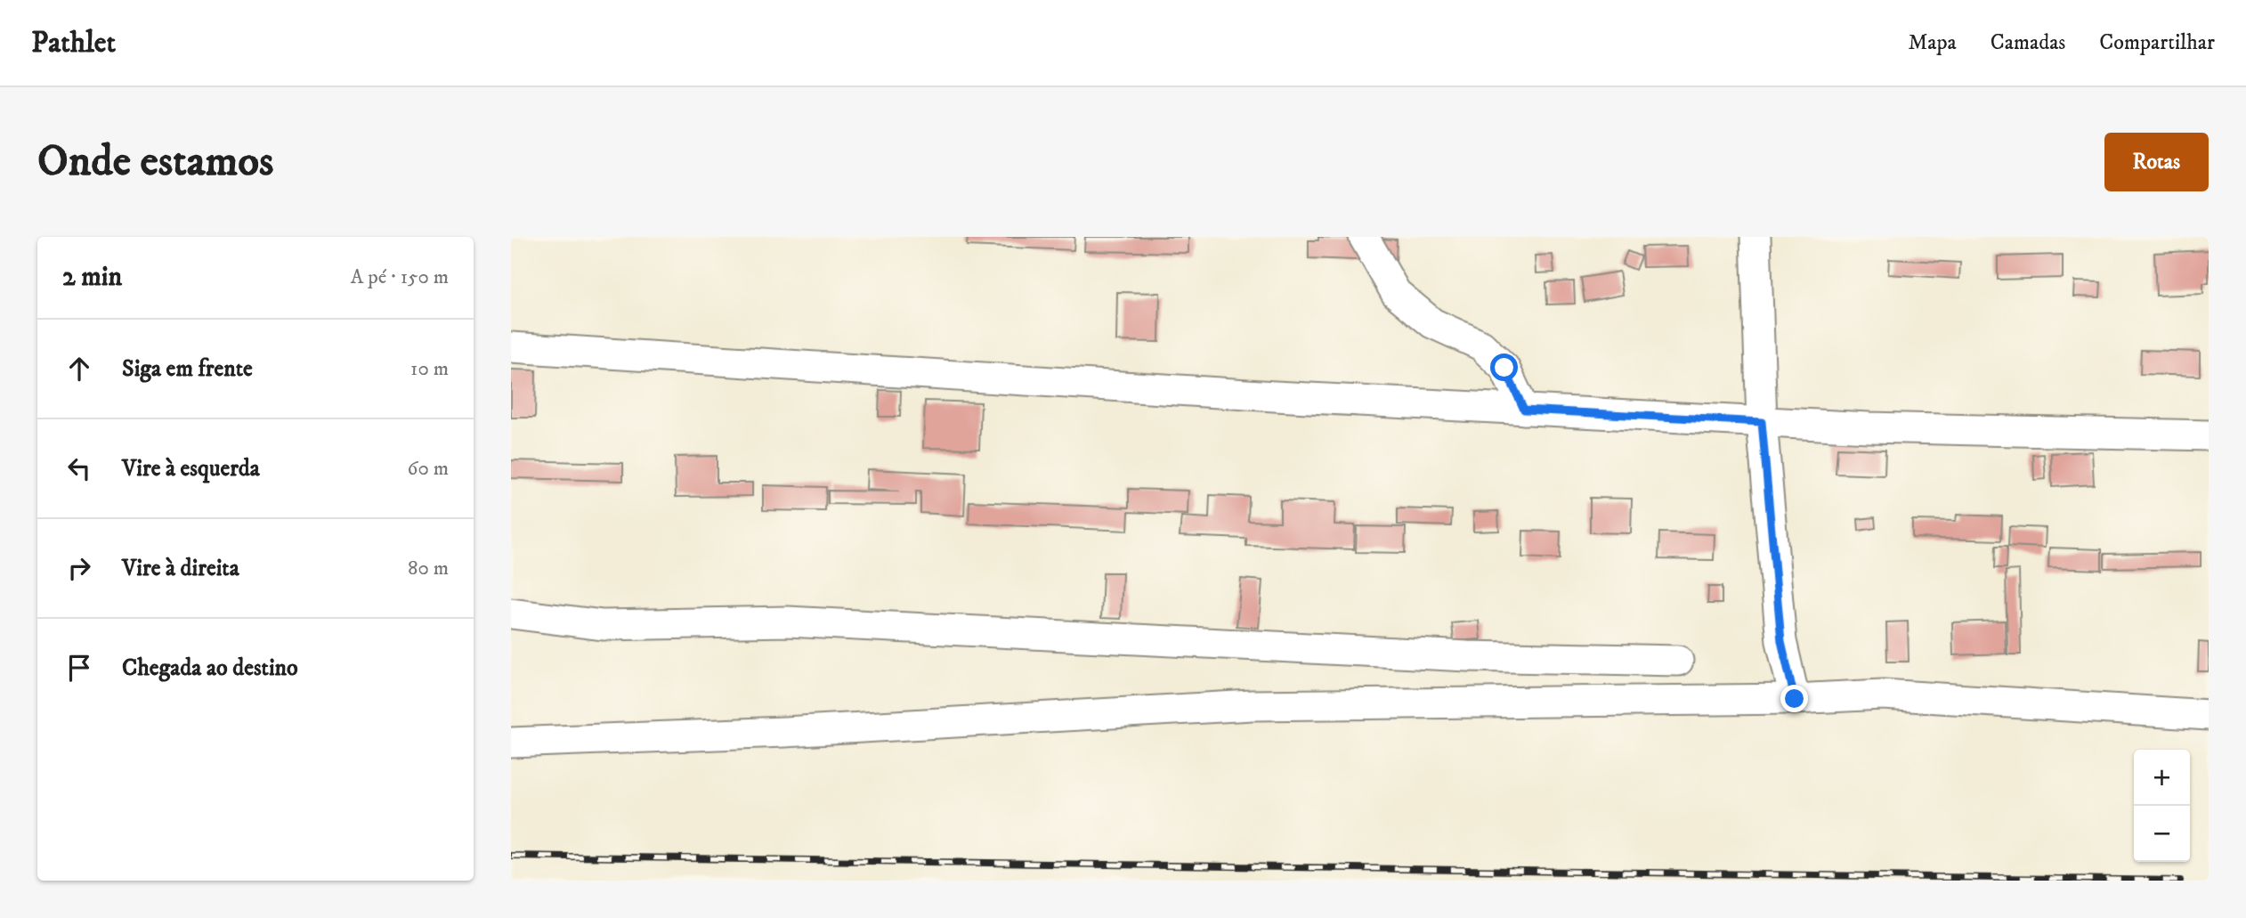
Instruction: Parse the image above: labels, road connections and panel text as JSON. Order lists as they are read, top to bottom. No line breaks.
{"page":{"header":"Pathlet","nav":["Mapa","Camadas","Compartilhar"],"buttons":"Rotas","title":"Onde estamos","heading":["2 min","A pé · 150 m"],"list":[["Siga em frente","10 m"],["Vire à esquerda","60 m"],["Vire à direita","80 m"],"Chegada ao destino"],"map_buttons":["+","−"]}}
